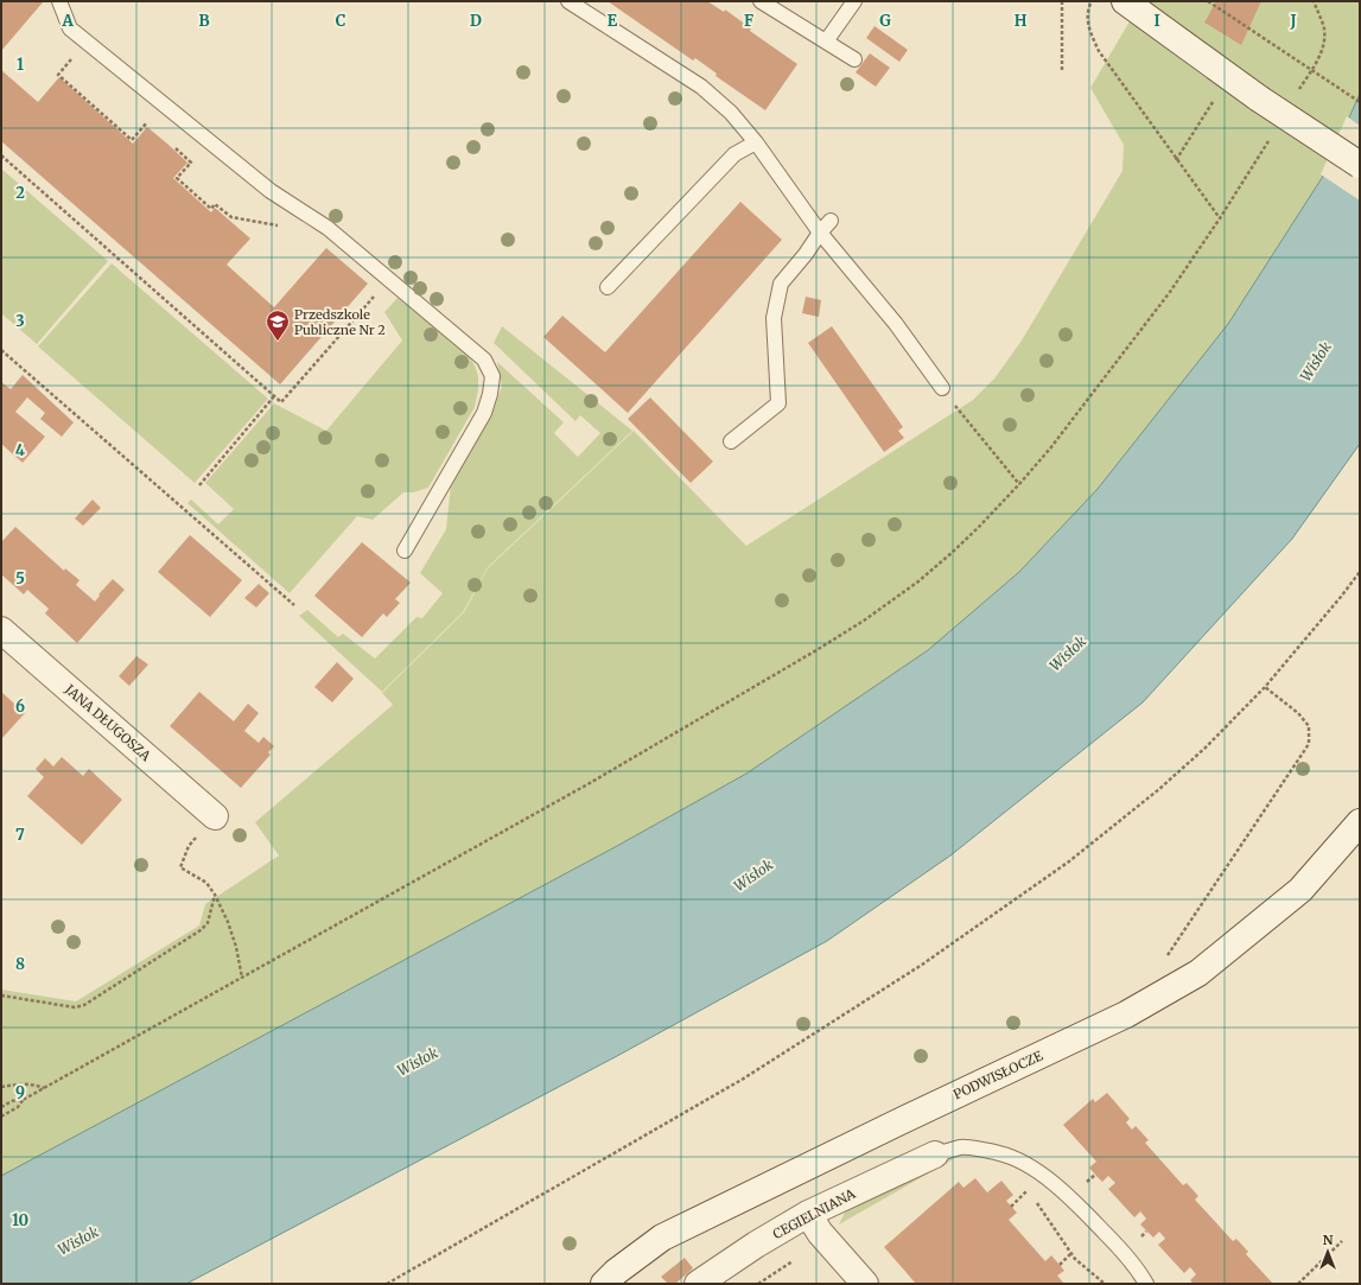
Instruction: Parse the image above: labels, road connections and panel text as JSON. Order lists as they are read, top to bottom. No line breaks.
{"streets":{"street":["JANA DŁUGOSZA","PODWISŁOCZE","CEGIELNIANA"]},"water":["Wisłok"],"places":{"school or university":["Przedszkole Publiczne Nr 2"]},"north":"top","grid":{"columns":["A","B","C","D","E","F","G","H","I","J"],"rows":["1","2","3","4","5","6","7","8","9","10"]}}
